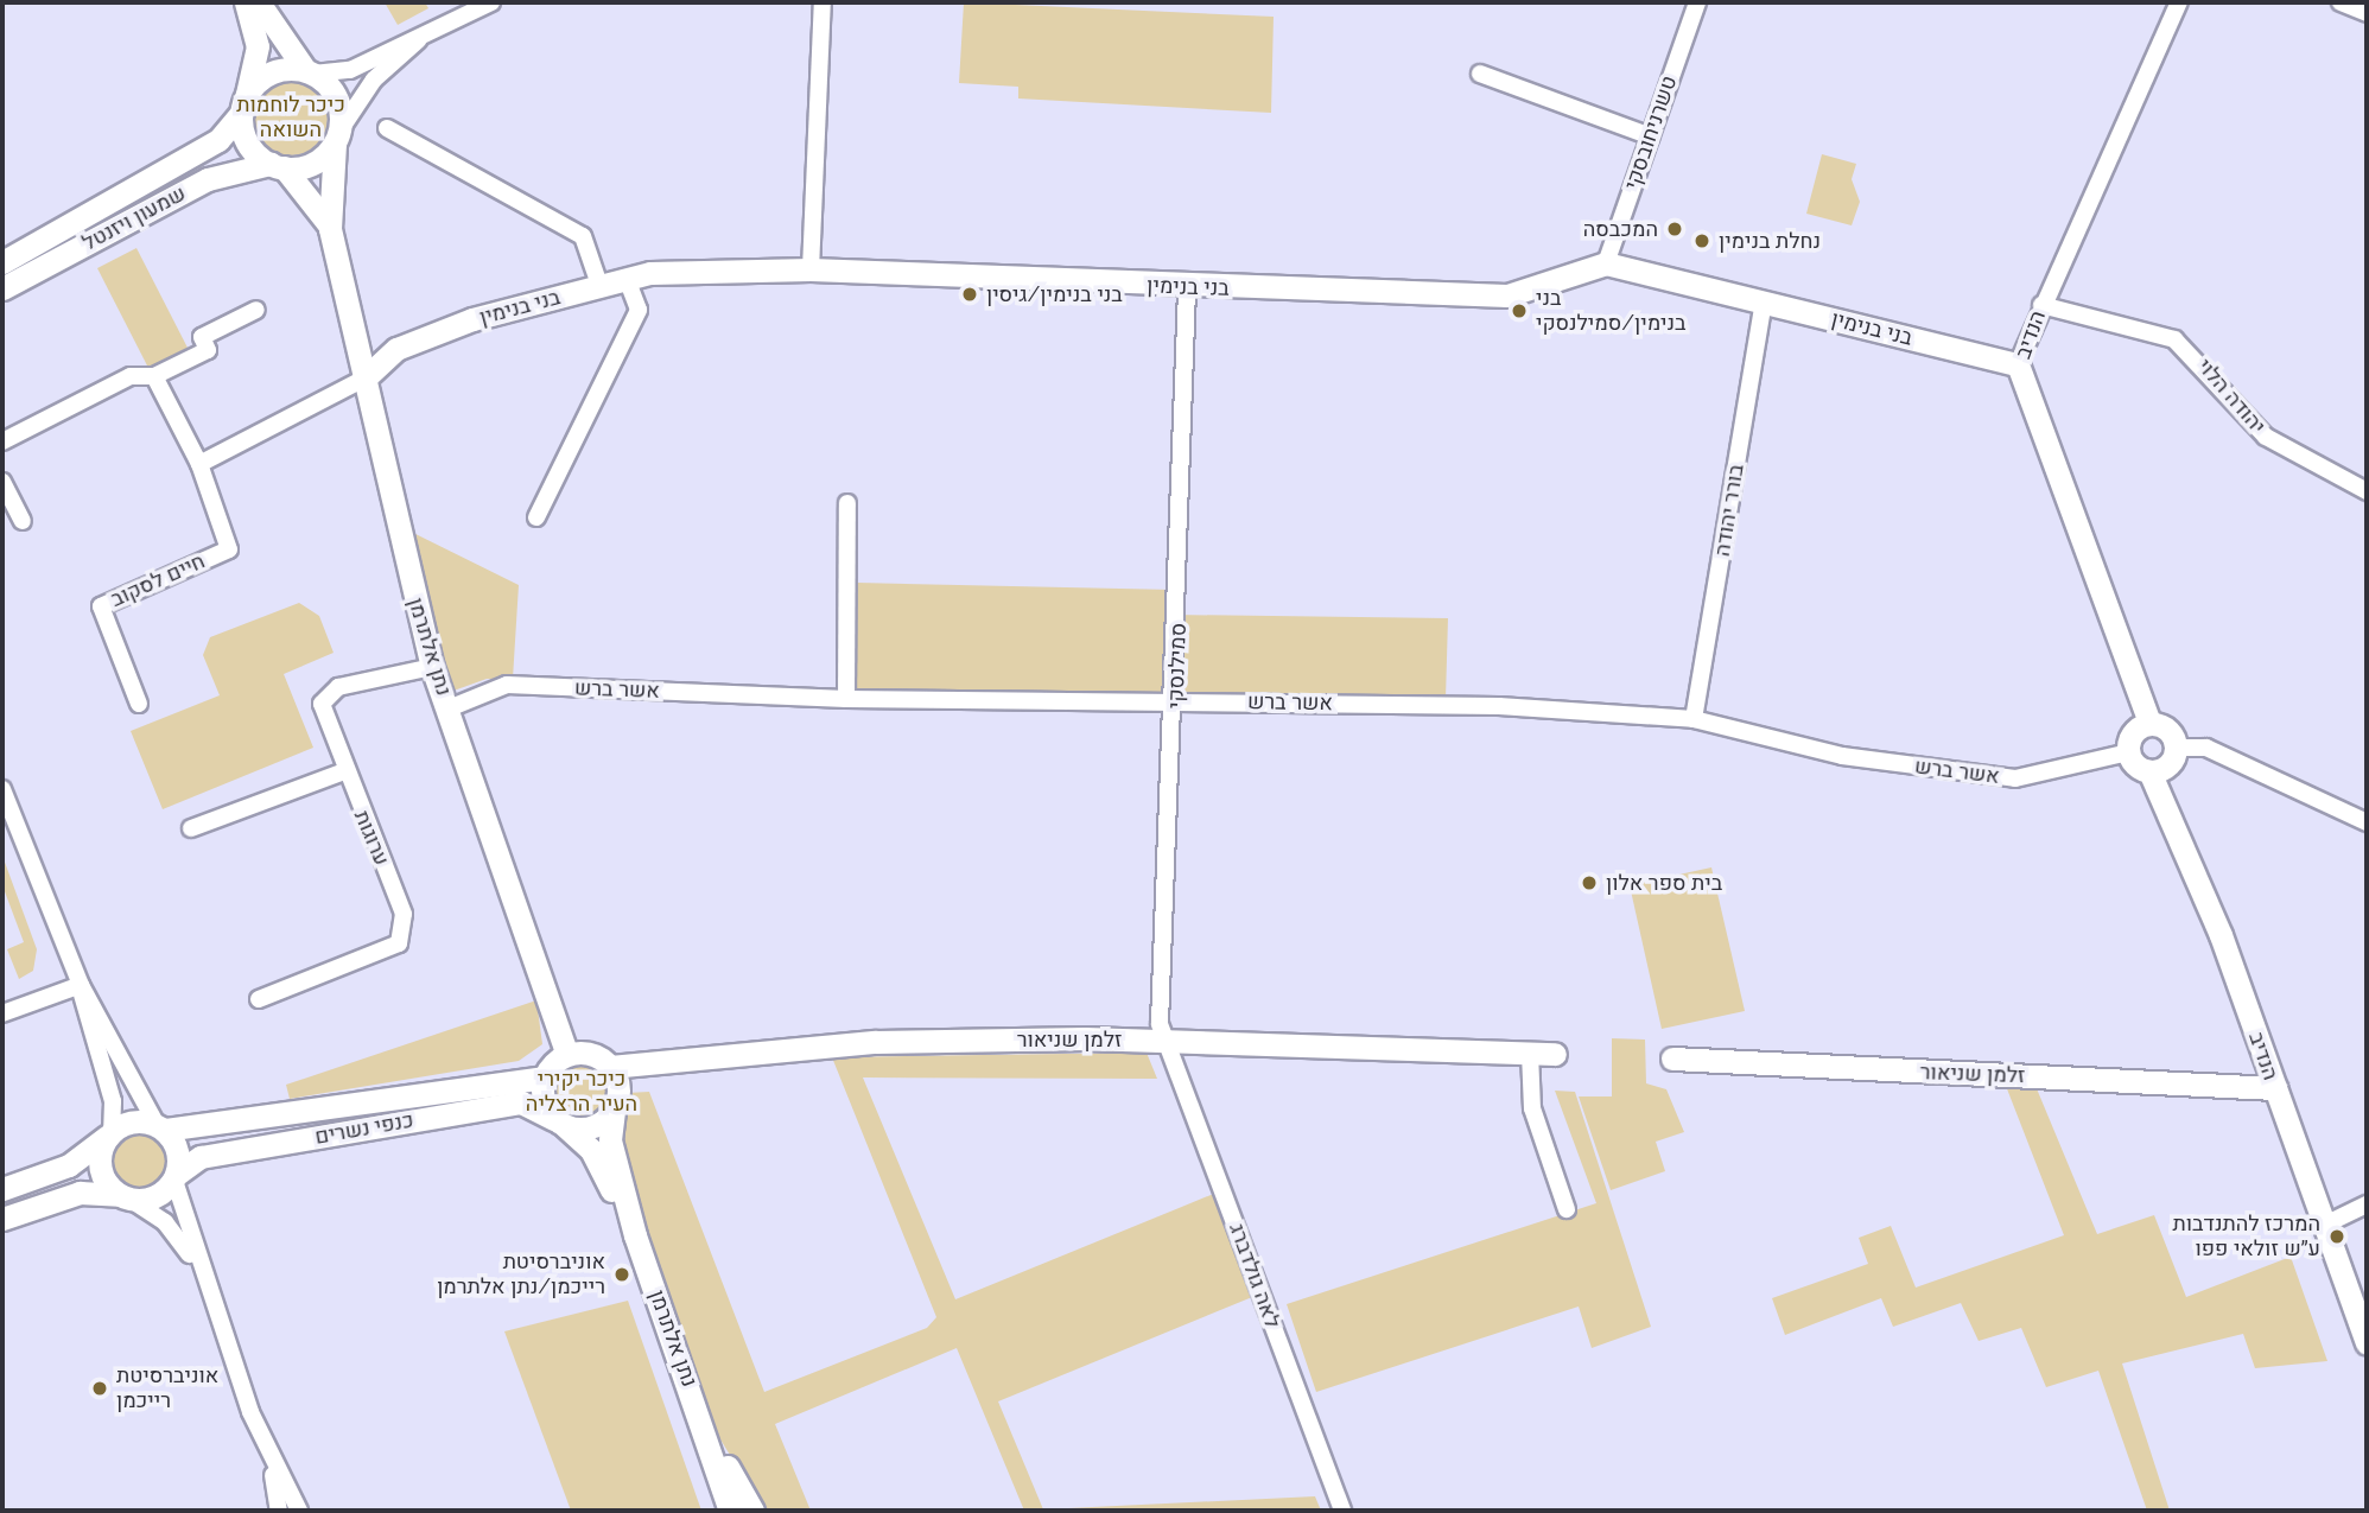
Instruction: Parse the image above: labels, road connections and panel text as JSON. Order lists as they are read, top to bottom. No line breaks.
{"streets":{"street":["טשרניחובסקי","שמעון ויזנטל","בני בנימין","הנדיב","יהודה הלוי","בורר יהודה","חיים לסקוב","נתן אלתרמן","סמילנסקי","אשר ברש","ערוגות","זלמן שניאור","כנפי נשרים","לאה גולדברג"]},"crossings":[["טשרניחובסקי","בני בנימין"],["שמעון ויזנטל","נתן אלתרמן"],["בני בנימין","הנדיב"],["בני בנימין","בורר יהודה"],["בני בנימין","נתן אלתרמן"],["בני בנימין","סמילנסקי"],["הנדיב","יהודה הלוי"],["הנדיב","אשר ברש"],["הנדיב","זלמן שניאור"],["בורר יהודה","אשר ברש"],["נתן אלתרמן","אשר ברש"],["נתן אלתרמן","ערוגות"],["נתן אלתרמן","זלמן שניאור"],["נתן אלתרמן","כנפי נשרים"],["סמילנסקי","אשר ברש"],["סמילנסקי","זלמן שניאור"],["סמילנסקי","לאה גולדברג"],["זלמן שניאור","כנפי נשרים"],["זלמן שניאור","לאה גולדברג"]],"parks":["כיכר לוחמות השואה","כיכר יקירי העיר הרצליה"],"places":["המכבסה","נחלת בנימין","בני בנימין/גיסין","בני בנימין/סמילנסקי","בית ספר אלון","המרכז להתנדבות ע״ש זולאי פפו","אוניברסיטת רייכמן/נתן אלתרמן","אוניברסיטת רייכמן"]}
